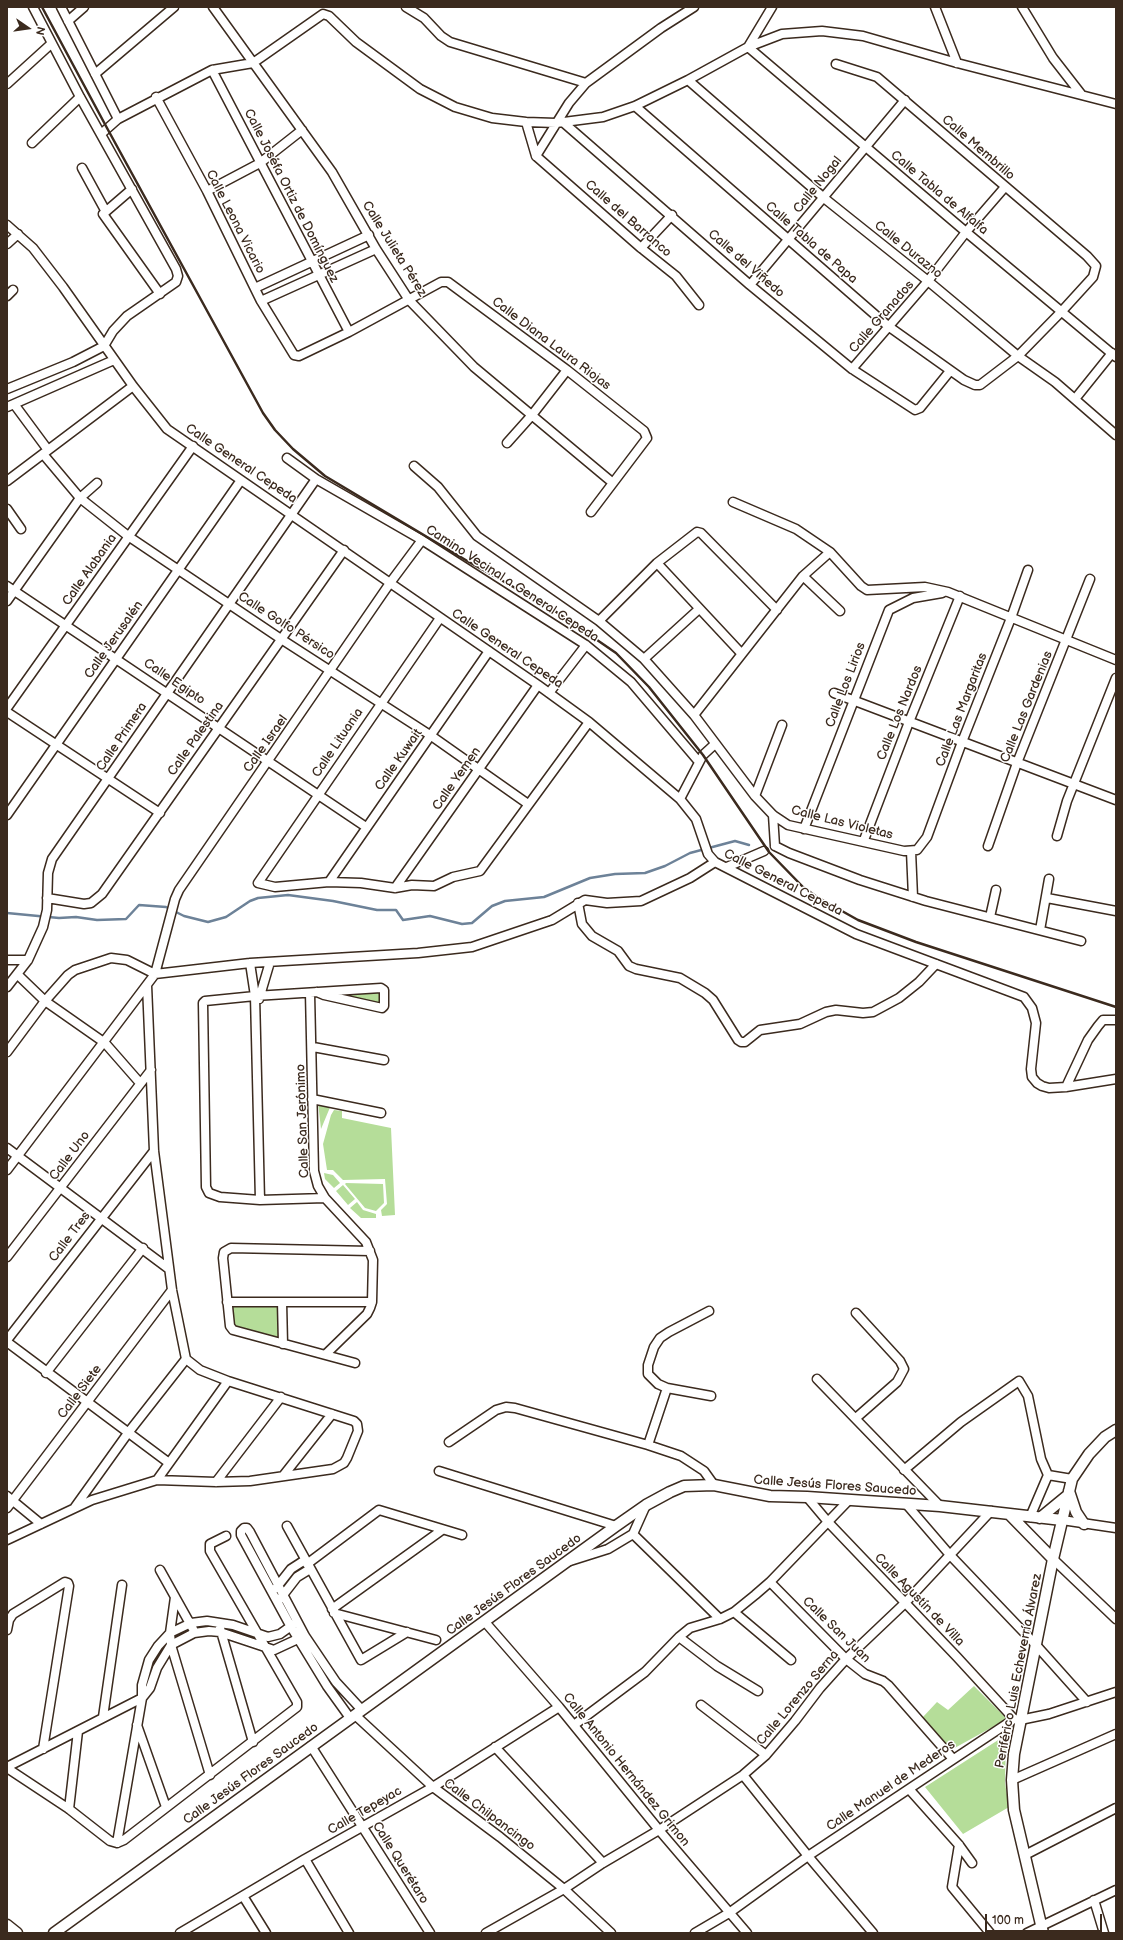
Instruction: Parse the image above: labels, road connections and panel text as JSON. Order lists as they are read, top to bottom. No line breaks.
{"streets":{"main road":["Calle Jesús Flores Saucedo","Periférico Luis Echeverría Álvarez"],"street":["Calle Membrillo","Calle Nogal","Calle Tabla de Alfalfa","Calle Joséfa Ortiz de Domínguez","Calle del Barranco","Calle Leona Vicario","Calle Tabla de Papa","Calle Julieta Pérez","Calle Durazno","Calle del Viñedo","Calle Granados","Calle Diana Laura Riojas","Calle General Cepeda","Calle Alabania","Camino Vecinal a General Cepeda","Calle Golfo Pérsico","Calle Jerusalén","Calle Egipto","Calle Los Lirios","Calle Las Gardenias","Calle Las Margaritas","Calle Los Nardos","Calle Primera","Calle Palestina","Calle Lituania","Calle Israel","Calle Kuwait","Calle Yemen","Calle Las Violetas","Calle San Jerónimo","Calle Uno","Calle Tres","Calle Siete","Calle Agustín de Villa","Calle San Juan","Calle Lorenzo Serna","Calle Antonio Hernández Grimon","Calle Manuel de Mederos","Calle Tepeyac","Calle Chilpancingo","Calle Querétaro"]},"crossings":[["Calle Membrillo","Calle Nogal"],["Calle Membrillo","Calle Tabla de Alfalfa"],["Calle Membrillo","Calle Granados"],["Calle Nogal","Calle Tabla de Alfalfa"],["Calle Nogal","Calle Tabla de Papa"],["Calle Nogal","Calle Durazno"],["Calle Nogal","Calle del Viñedo"],["Calle Tabla de Alfalfa","Calle Granados"],["Calle Joséfa Ortiz de Domínguez","Calle Leona Vicario"],["Calle Tabla de Papa","Calle Durazno"],["Calle Tabla de Papa","Calle del Viñedo"],["Calle Tabla de Papa","Calle Granados"],["Calle Julieta Pérez","Calle Diana Laura Riojas"],["Calle Durazno","Calle Granados"],["Calle del Viñedo","Calle Granados"],["Calle General Cepeda","Calle Alabania"],["Calle General Cepeda","Calle Jerusalén"],["Calle General Cepeda","Calle Primera"],["Calle General Cepeda","Calle Palestina"],["Calle General Cepeda","Calle Lituania"],["Calle General Cepeda","Calle Israel"],["Calle General Cepeda","Calle Kuwait"],["Calle General Cepeda","Calle Yemen"],["Calle Alabania","Calle Golfo Pérsico"],["Calle Alabania","Calle Egipto"],["Camino Vecinal a General Cepeda","Calle Primera"],["Camino Vecinal a General Cepeda","Calle Israel"],["Camino Vecinal a General Cepeda","Calle Las Violetas"],["Calle Golfo Pérsico","Calle Jerusalén"],["Calle Golfo Pérsico","Calle Primera"],["Calle Golfo Pérsico","Calle Palestina"],["Calle Golfo Pérsico","Calle Lituania"],["Calle Golfo Pérsico","Calle Israel"],["Calle Golfo Pérsico","Calle Kuwait"],["Calle Golfo Pérsico","Calle Yemen"],["Calle Jerusalén","Calle Egipto"],["Calle Egipto","Calle Primera"],["Calle Egipto","Calle Palestina"],["Calle Egipto","Calle Lituania"],["Calle Egipto","Calle Israel"],["Calle Egipto","Calle Kuwait"],["Calle Los Lirios","Calle Las Violetas"],["Calle Las Margaritas","Calle Las Violetas"],["Calle Los Nardos","Calle Las Violetas"],["Calle Primera","Calle Palestina"],["Calle Lituania","Calle Kuwait"],["Calle Jesús Flores Saucedo","Calle Agustín de Villa"],["Calle Jesús Flores Saucedo","Periférico Luis Echeverría Álvarez"],["Calle Jesús Flores Saucedo","Calle Lorenzo Serna"],["Calle Jesús Flores Saucedo","Calle Antonio Hernández Grimon"],["Calle Jesús Flores Saucedo","Calle Chilpancingo"],["Calle Jesús Flores Saucedo","Calle Querétaro"],["Calle Agustín de Villa","Periférico Luis Echeverría Álvarez"],["Calle Agustín de Villa","Calle Lorenzo Serna"],["Calle Agustín de Villa","Calle Manuel de Mederos"],["Calle San Juan","Calle Lorenzo Serna"],["Calle San Juan","Calle Manuel de Mederos"],["Periférico Luis Echeverría Álvarez","Calle Manuel de Mederos"],["Calle Lorenzo Serna","Calle Antonio Hernández Grimon"],["Calle Lorenzo Serna","Calle Chilpancingo"],["Calle Antonio Hernández Grimon","Calle Manuel de Mederos"],["Calle Antonio Hernández Grimon","Calle Tepeyac"],["Calle Tepeyac","Calle Chilpancingo"],["Calle Tepeyac","Calle Querétaro"]],"scale_bar":"100 m","north":"right"}
